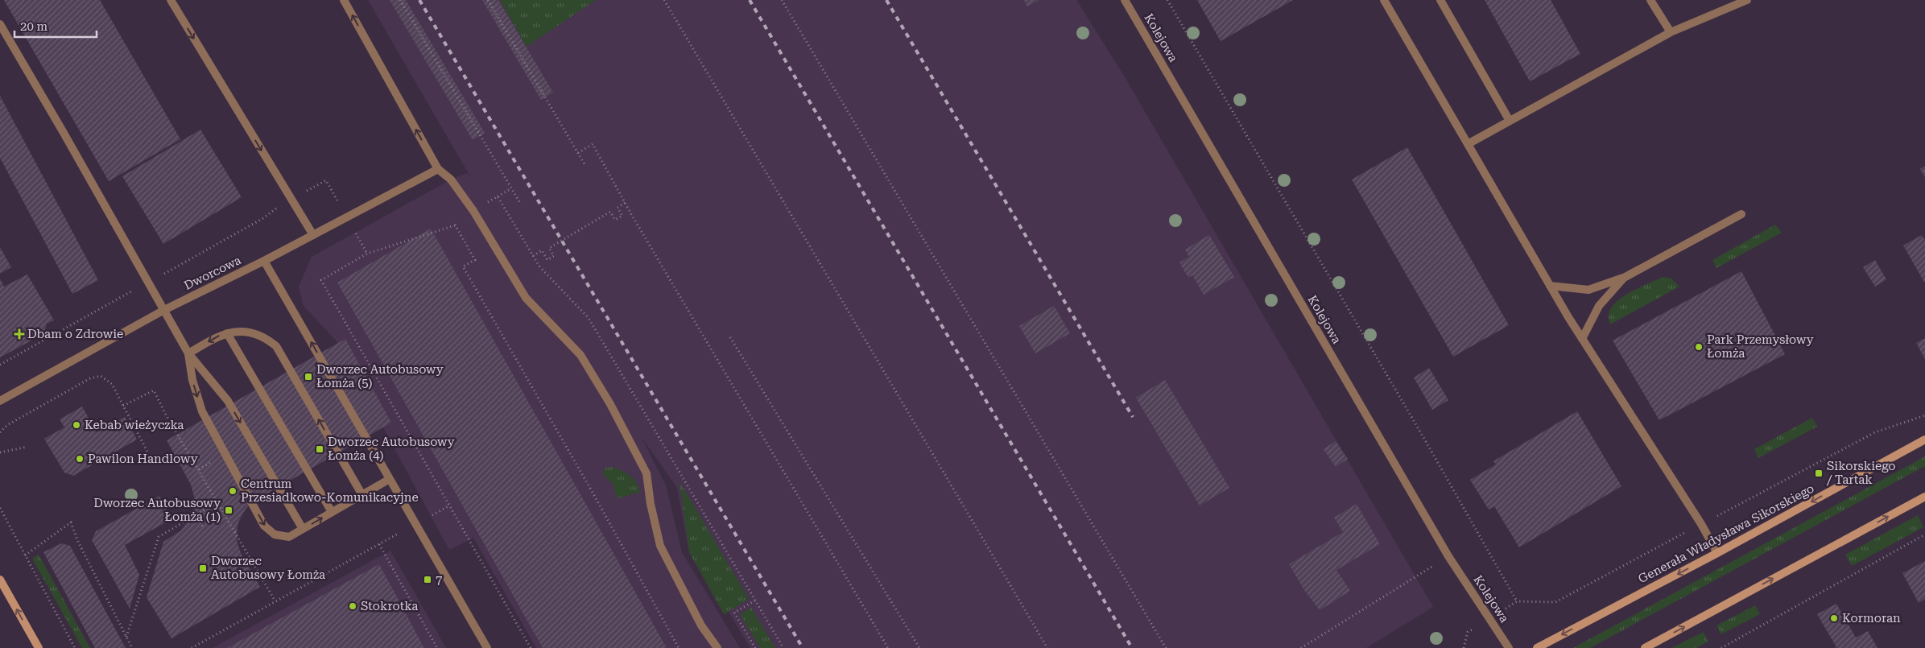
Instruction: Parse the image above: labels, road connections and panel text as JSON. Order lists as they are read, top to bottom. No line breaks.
{"streets":{"main road":["Generała Władysława Sikorskiego"],"street":["Kolejowa","Dworcowa"]},"places":{"health":["Dbam o Zdrowie"],"other":["Park Przemysłowy Łomża","Kebab wieżyczka","Pawilon Handlowy","Centrum Przesiadkowo-Komunikacyjne","Stokrotka","Kormoran"],"transit":["Dworzec Autobusowy Łomża (5)","Dworzec Autobusowy Łomża (4)","Sikorskiego / Tartak","Dworzec Autobusowy Łomża (1)","Dworzec Autobusowy Łomża","7"]},"scale_bar":"20 m"}
